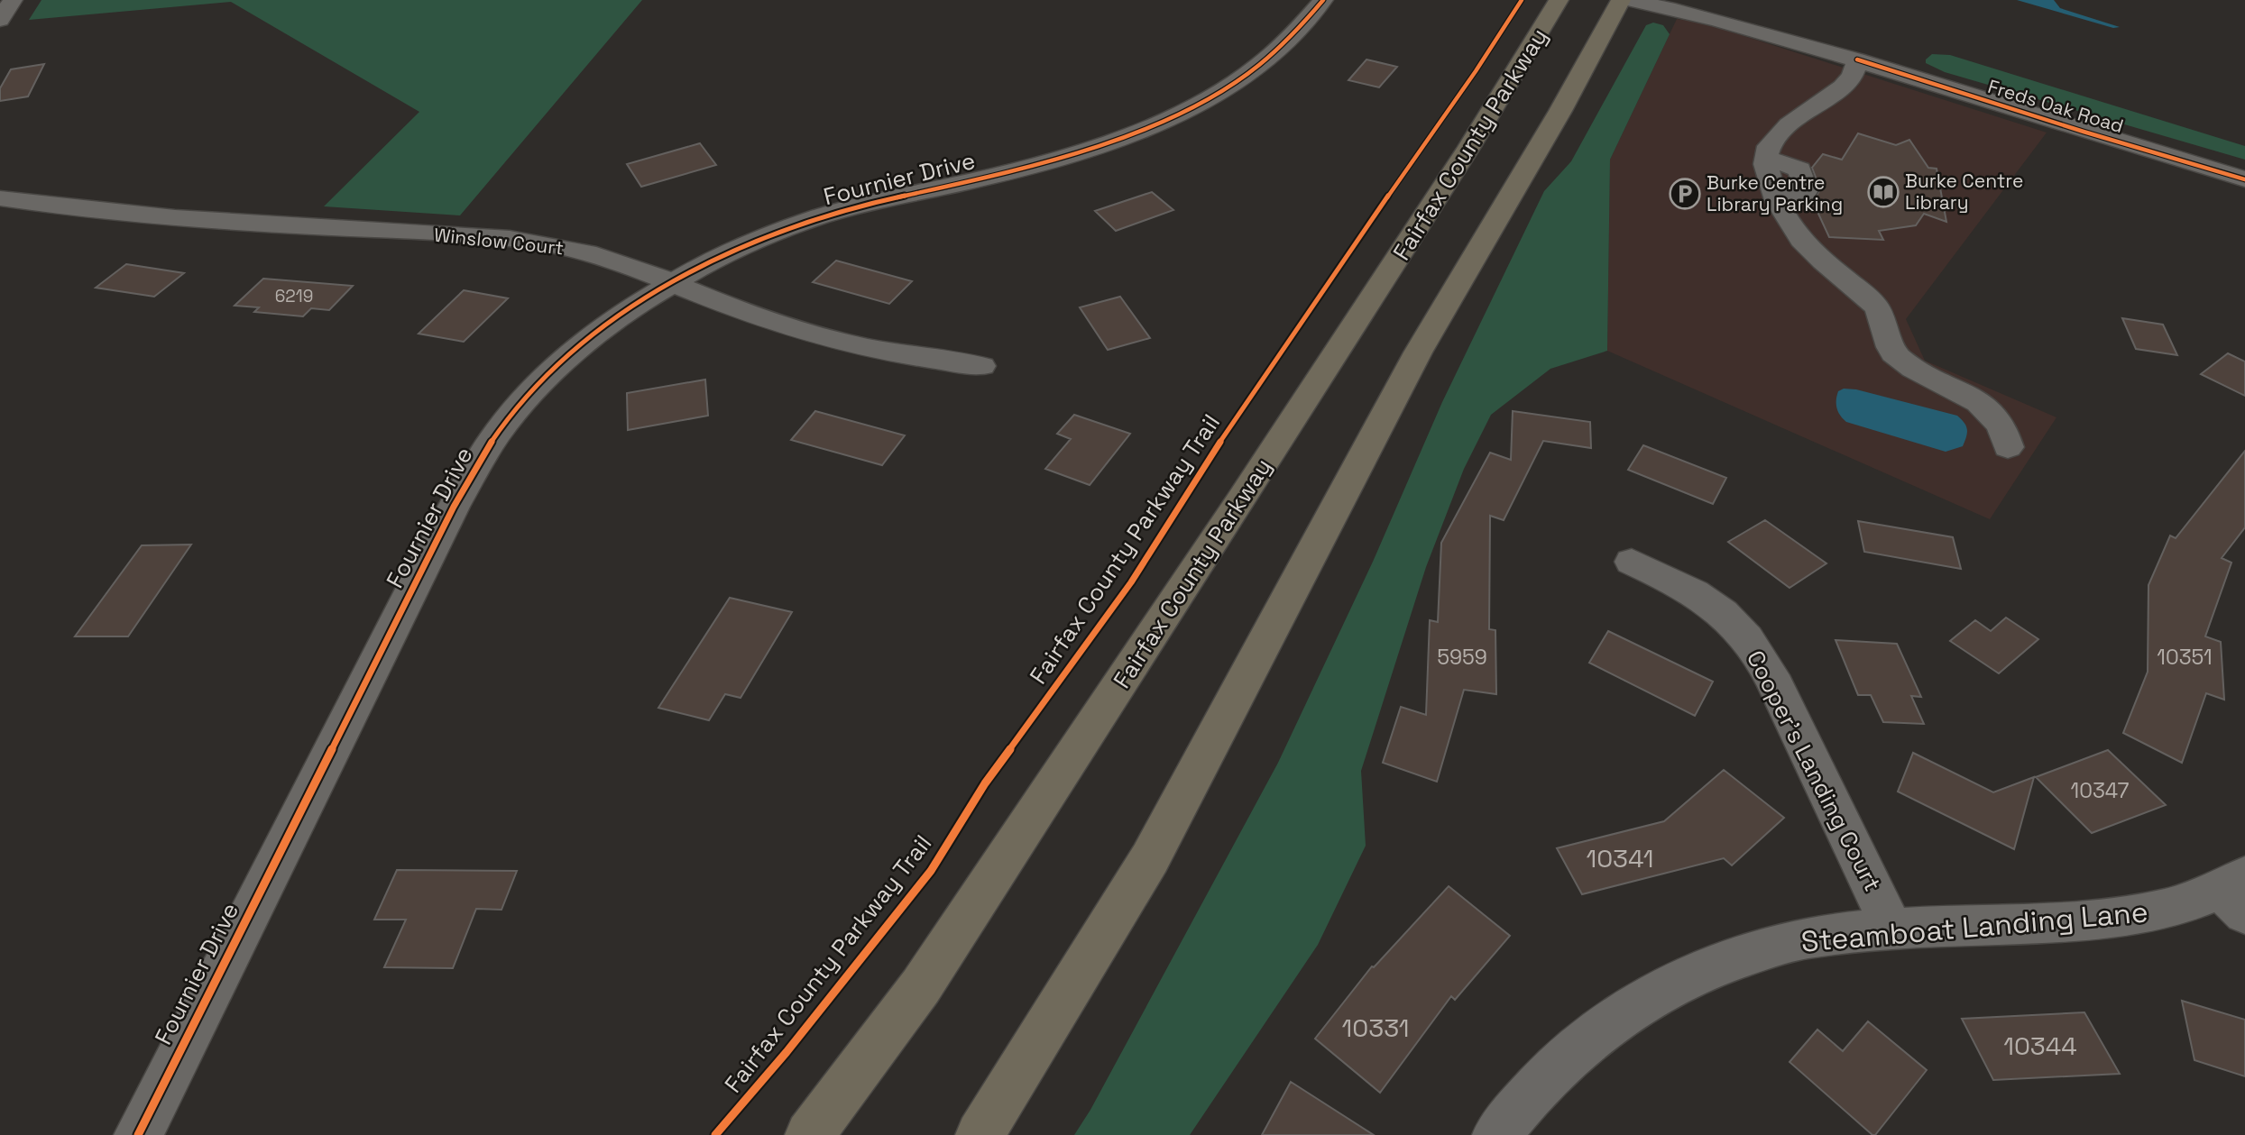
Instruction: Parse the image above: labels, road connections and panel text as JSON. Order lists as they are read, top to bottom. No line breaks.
{"streets":{"highway":["Fairfax County Parkway"],"street":["Freds Oak Road","Fournier Drive","Winslow Court","Cooper's Landing Court","Steamboat Landing Lane"],"cycle path":["Fairfax County Parkway Trail"]},"crossings":[["Fournier Drive","Winslow Court"],["Cooper's Landing Court","Steamboat Landing Lane"]],"places":{"library":["Burke Centre Library"],"parking":["Burke Centre Library Parking"]},"house_numbers":["6219","5959","10351","10347","10341","10331","10344"]}
